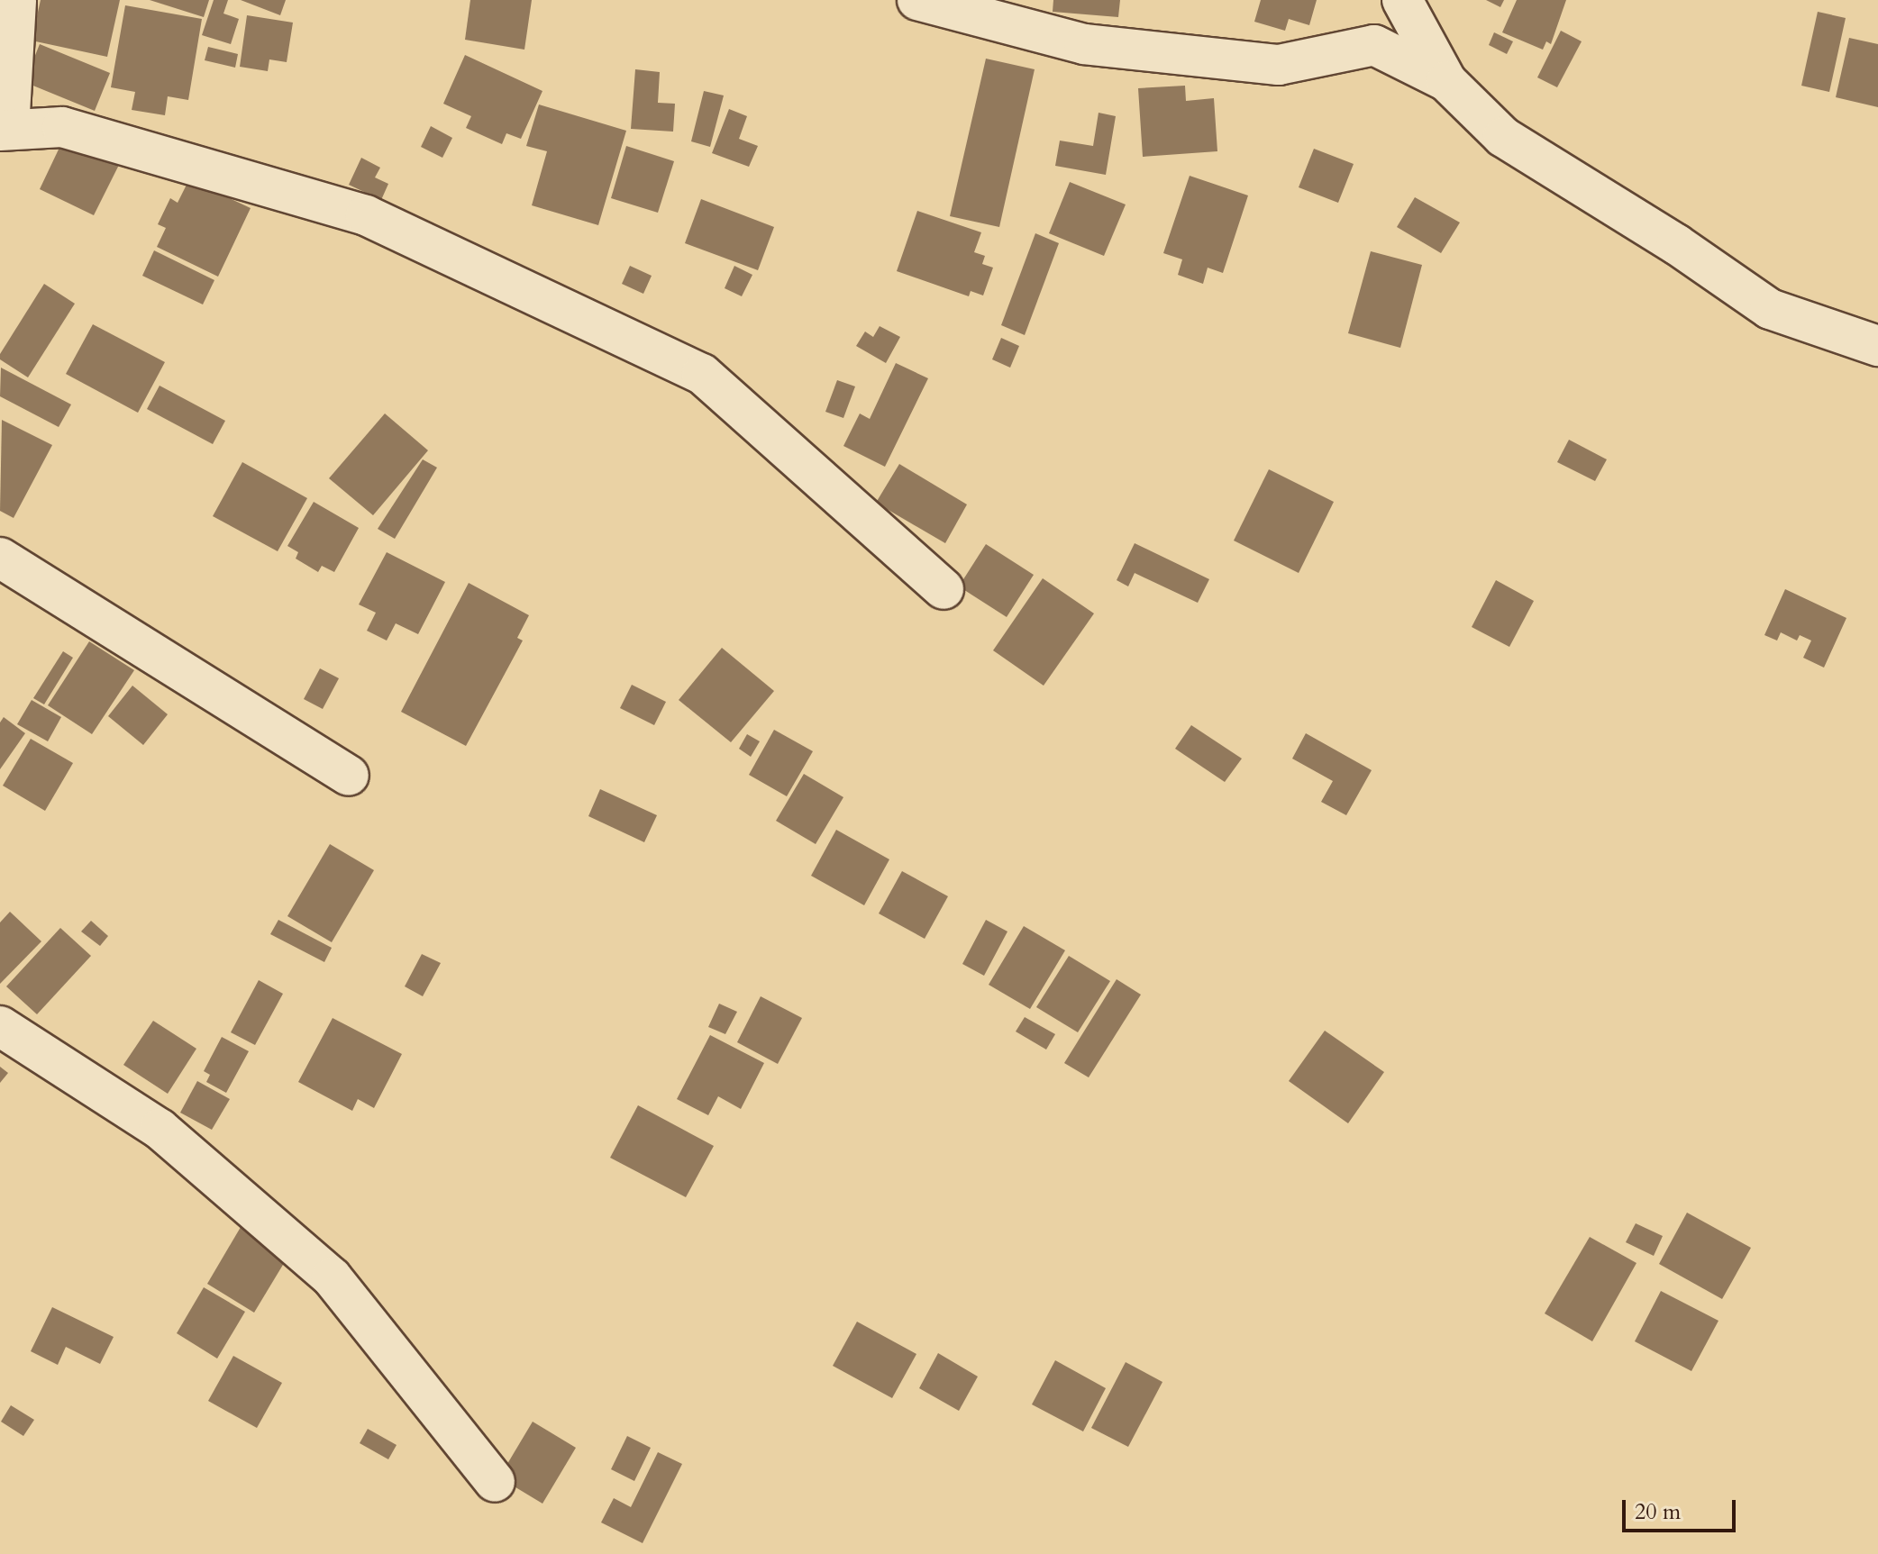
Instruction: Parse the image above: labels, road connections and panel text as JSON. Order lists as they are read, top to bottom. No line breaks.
{"scale_bar":"20 m"}
